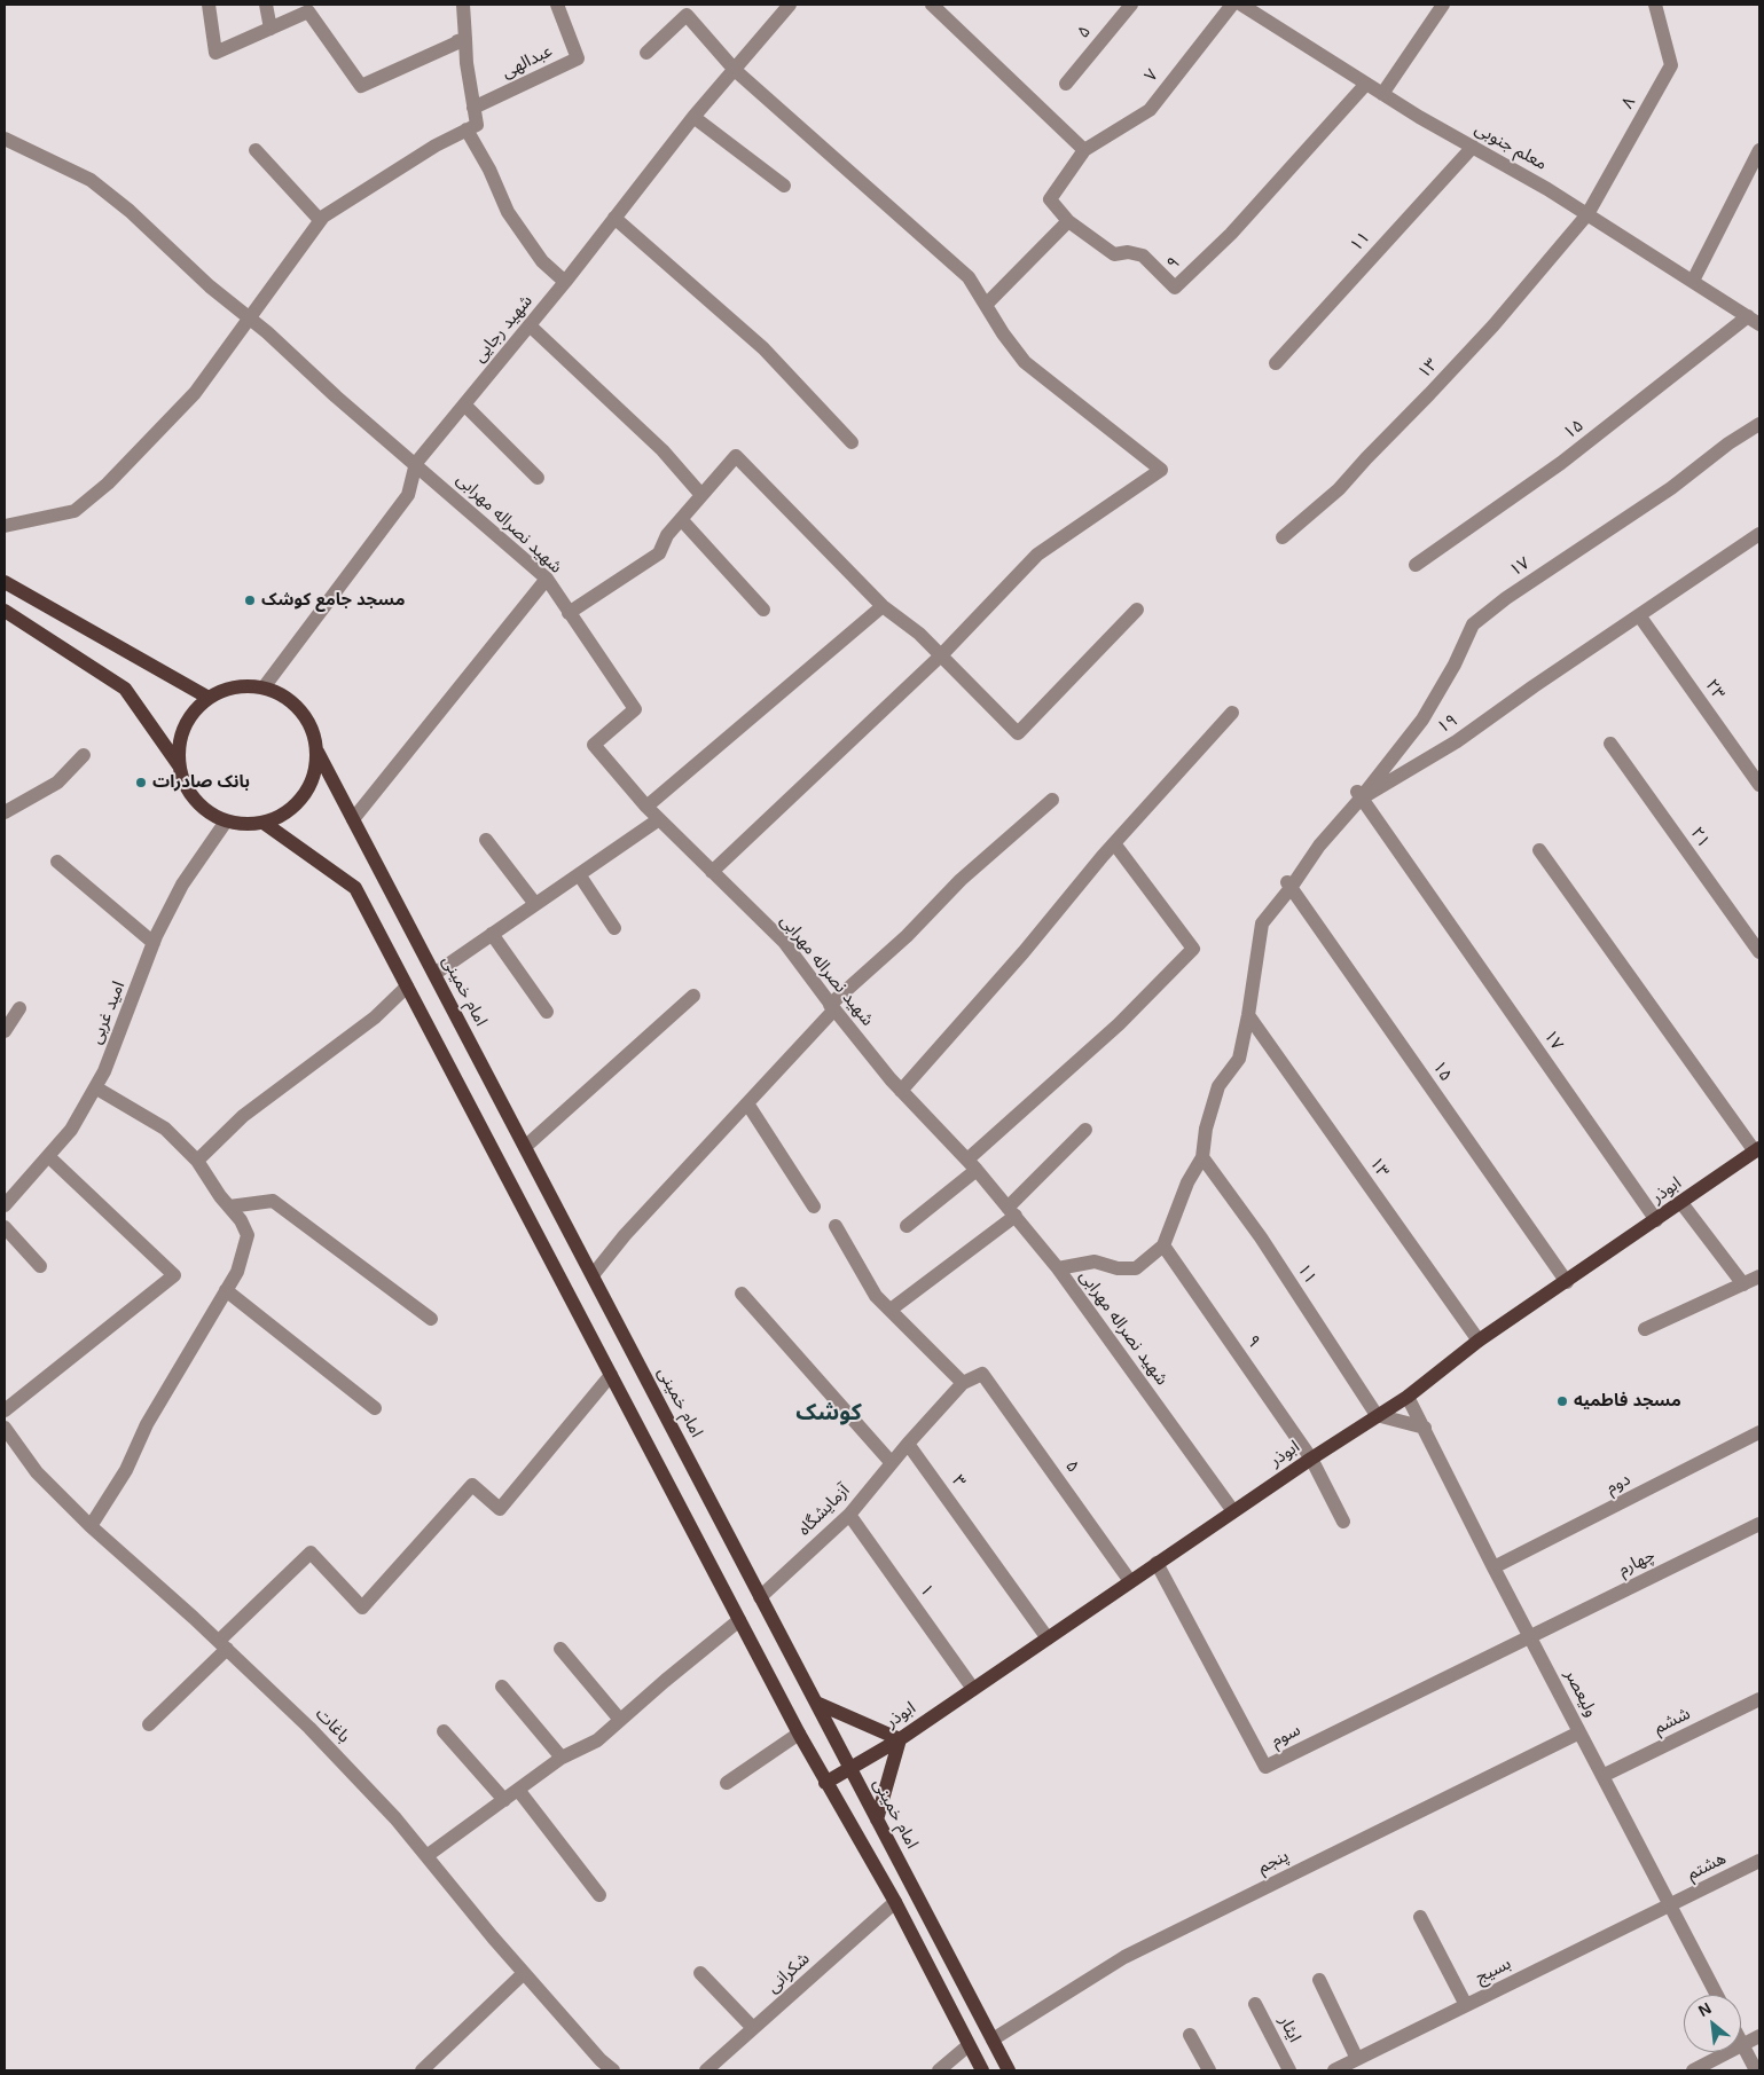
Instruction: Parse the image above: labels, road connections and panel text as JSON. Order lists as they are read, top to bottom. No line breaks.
{"streets":{"main road":["امام خمینی","ابوذر"],"street":["۵","عبدالهی","۷","۸","معلم جنوبی","۱۱","۹","شهید رجایی","۱۳","۱۵","شهید نصراله مهرابی","۱۷","۲۳","۱۹","۲۱","امید غربی","۳","دوم","آزمایشگاه","چهارم","۱","ولیعصر","ششم","باغات","سوم","پنجم","هشتم","بسیج","شکرانی","ایثار"]},"crossings":[["۵","ابوذر"],["۸","معلم جنوبی"],["۸","۱۳"],["معلم جنوبی","۱۱"],["معلم جنوبی","۹"],["معلم جنوبی","۱۳"],["معلم جنوبی","۱۵"],["۱۱","۱۹"],["۱۱","ابوذر"],["۹","ابوذر"],["شهید رجایی","شهید نصراله مهرابی"],["شهید رجایی","امام خمینی"],["شهید رجایی","امید غربی"],["۱۳","۱۹"],["۱۳","ابوذر"],["۱۵","۱۹"],["۱۵","ابوذر"],["شهید نصراله مهرابی","ابوذر"],["۱۷","۱۹"],["۱۷","ابوذر"],["۲۳","۱۹"],["امام خمینی","امید غربی"],["امام خمینی","ابوذر"],["امام خمینی","آزمایشگاه"],["امام خمینی","پنجم"],["ابوذر","۳"],["ابوذر","۱"],["ابوذر","ولیعصر"],["ابوذر","سوم"],["۳","آزمایشگاه"],["دوم","ولیعصر"],["آزمایشگاه","۱"],["چهارم","ولیعصر"],["چهارم","سوم"],["ولیعصر","ششم"],["ولیعصر","سوم"],["ولیعصر","پنجم"],["ولیعصر","هشتم"],["ولیعصر","بسیج"],["هشتم","بسیج"]],"districts":["کوشک"],"places":["مسجد جامع کوشک","بانک صادرات","مسجد فاطمیه"],"north":"top left"}
